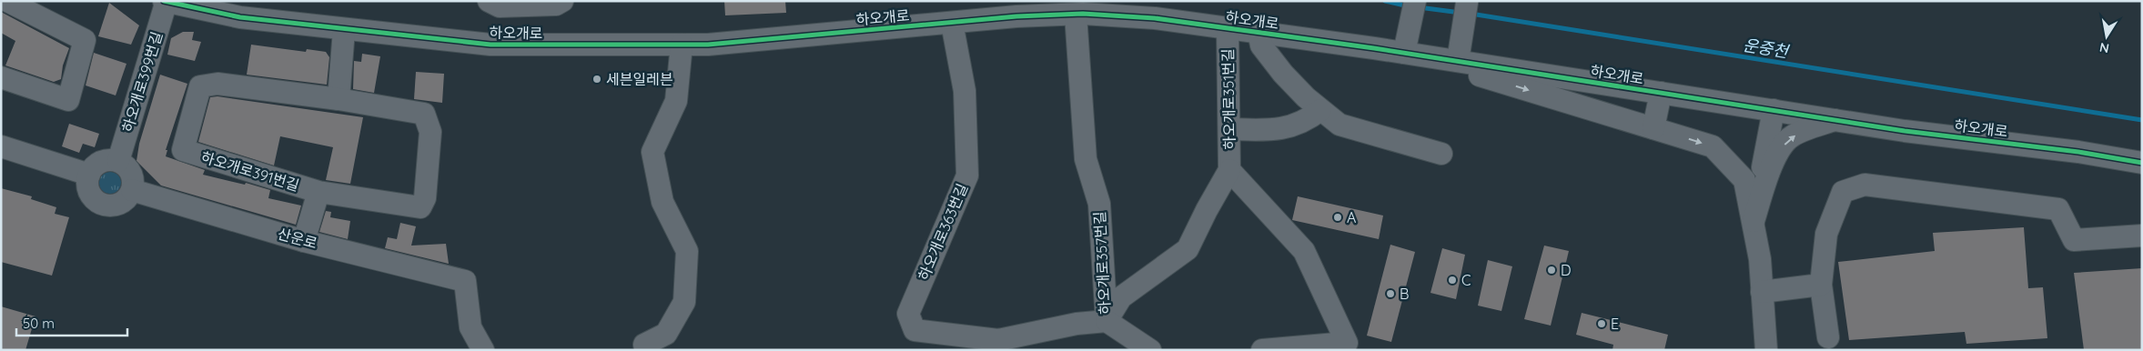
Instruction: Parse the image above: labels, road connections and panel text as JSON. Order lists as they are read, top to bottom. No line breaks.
{"streets":{"street":["하오개로","하오개로399번길","하오개로351번길","하오개로391번길","하오개로363번길","산운로","하오개로357번길"]},"crossings":[["하오개로","하오개로399번길"],["하오개로","하오개로351번길"],["하오개로","하오개로363번길"],["하오개로","하오개로357번길"],["하오개로399번길","산운로"],["하오개로351번길","하오개로357번길"],["하오개로391번길","산운로"],["하오개로363번길","하오개로357번길"]],"water":["운중천"],"places":["세븐일레븐","A","D","C","B","E"],"scale_bar":"50 m","north":"bottom"}
